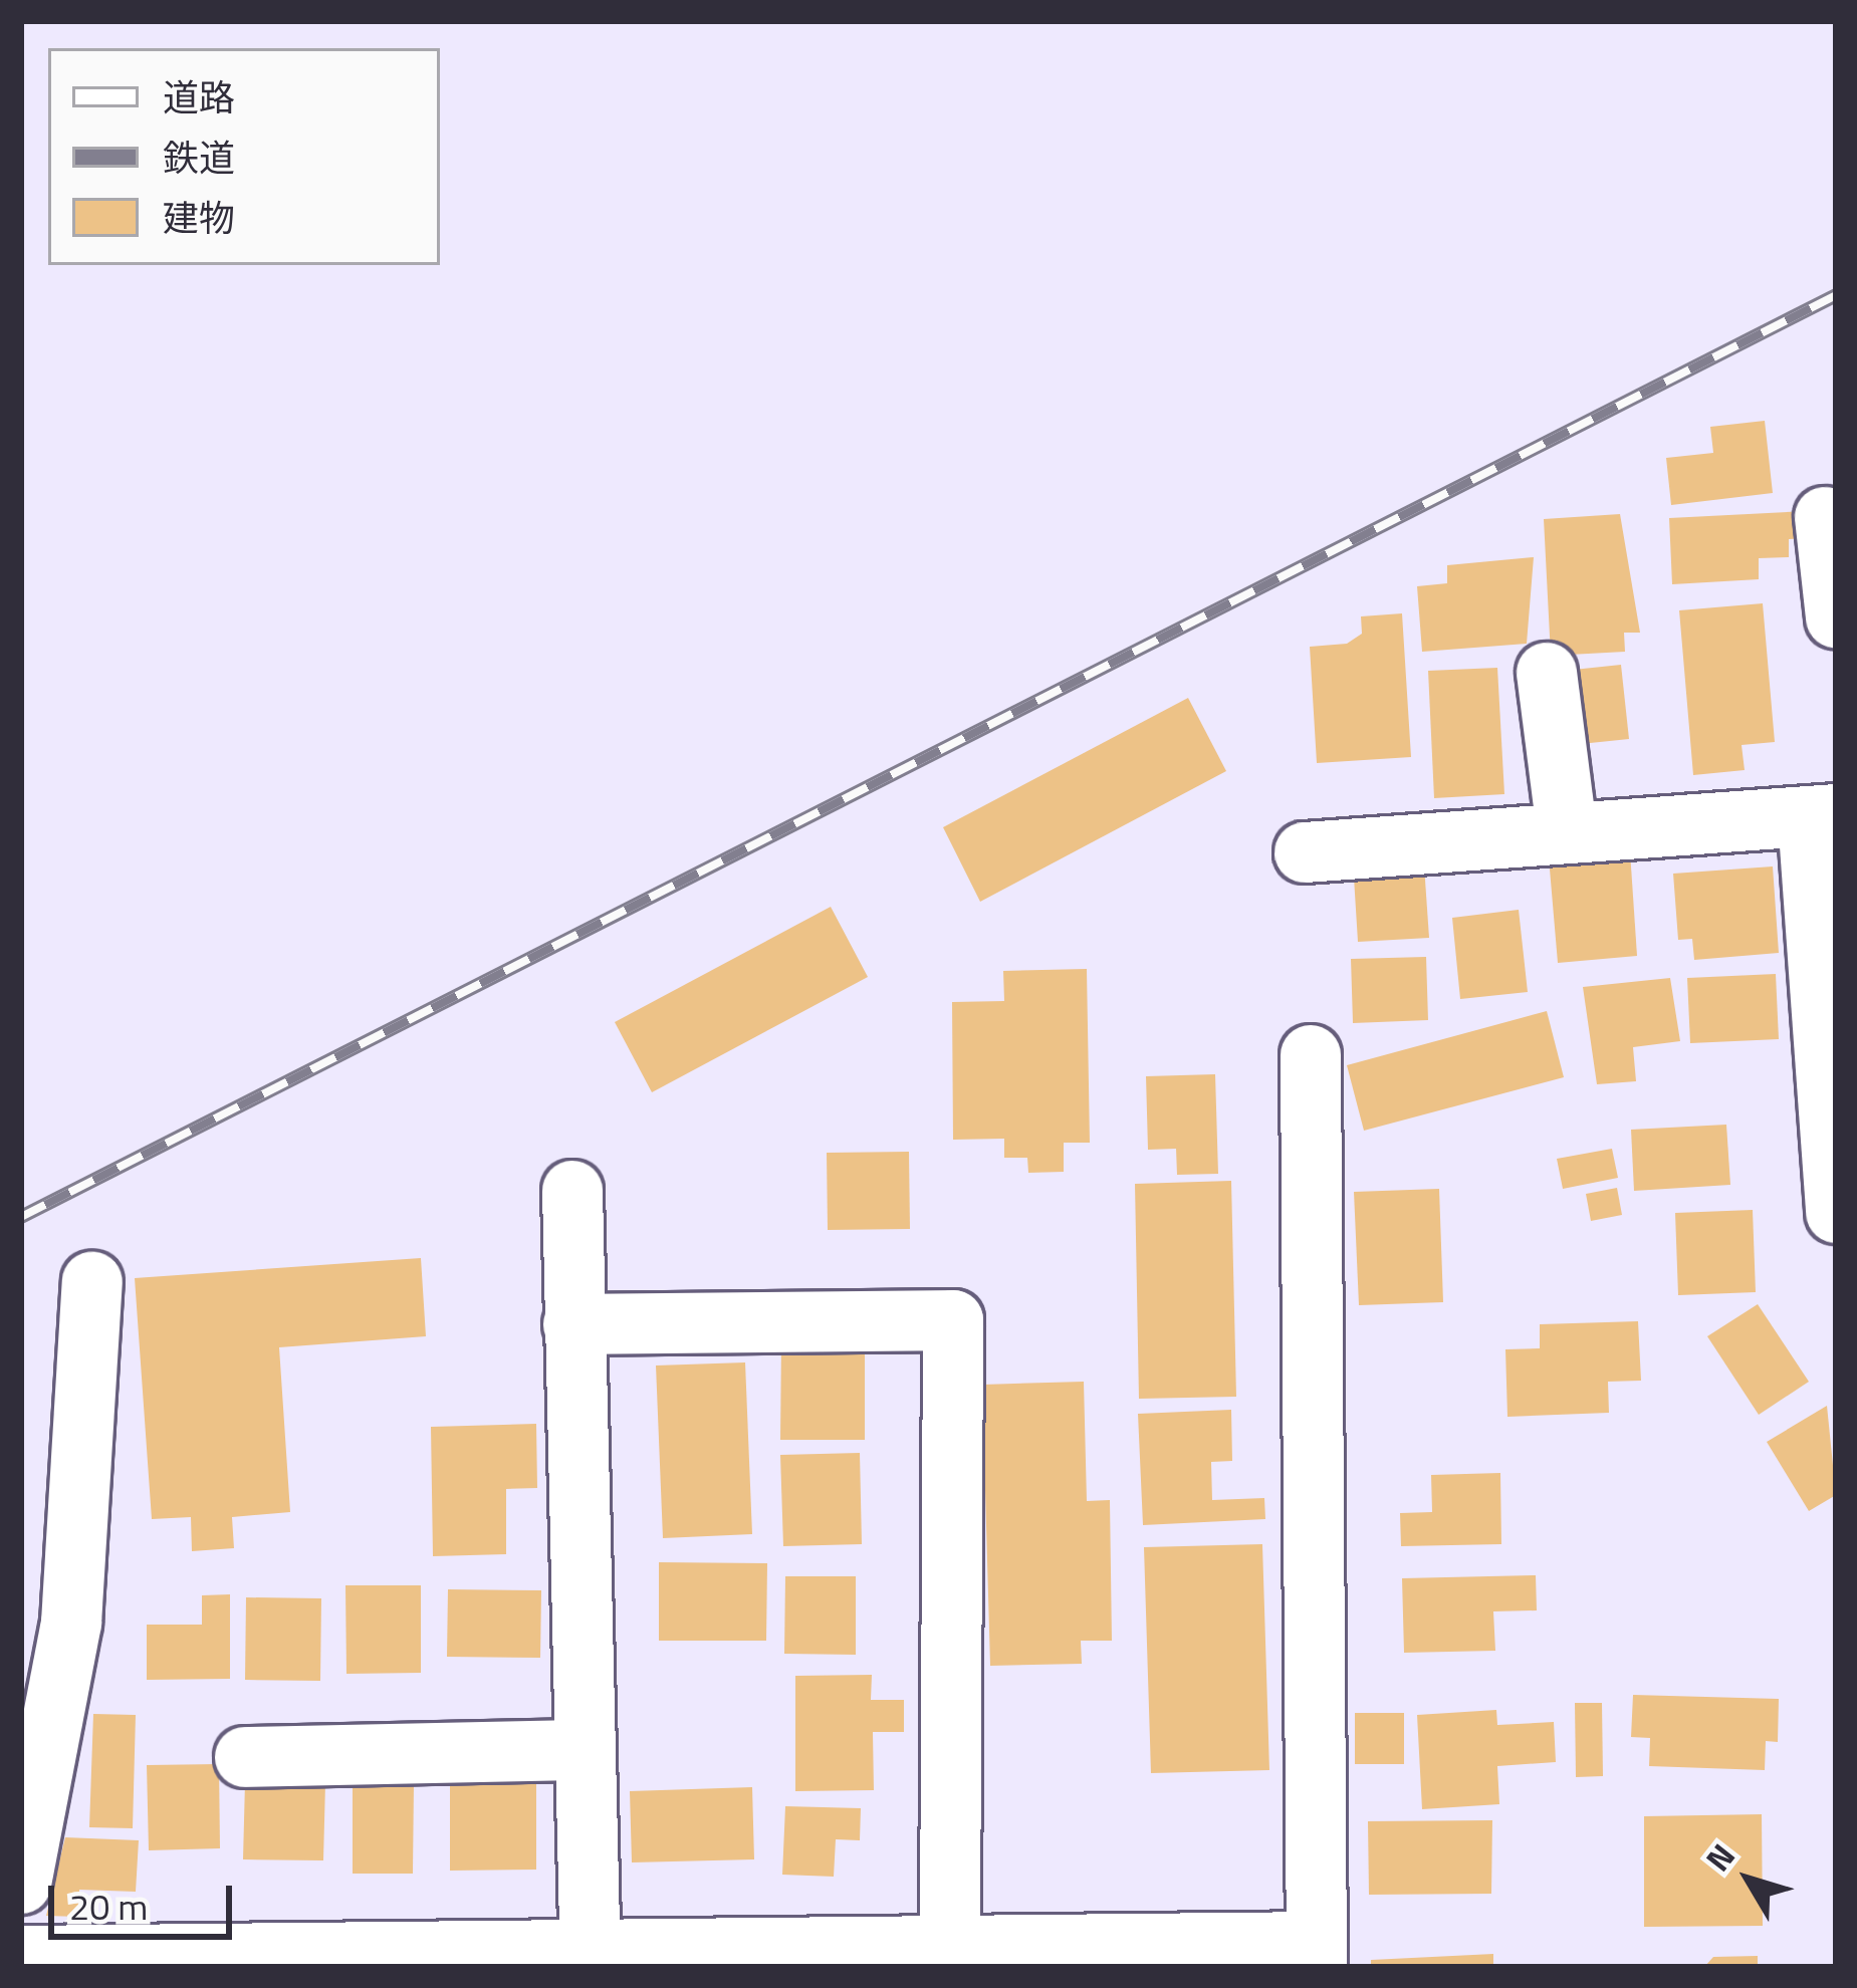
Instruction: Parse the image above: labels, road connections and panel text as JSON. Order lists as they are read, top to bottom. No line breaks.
{"legend":["道路","鉄道","建物"],"scale_bar":"20 m","north":"top left"}
